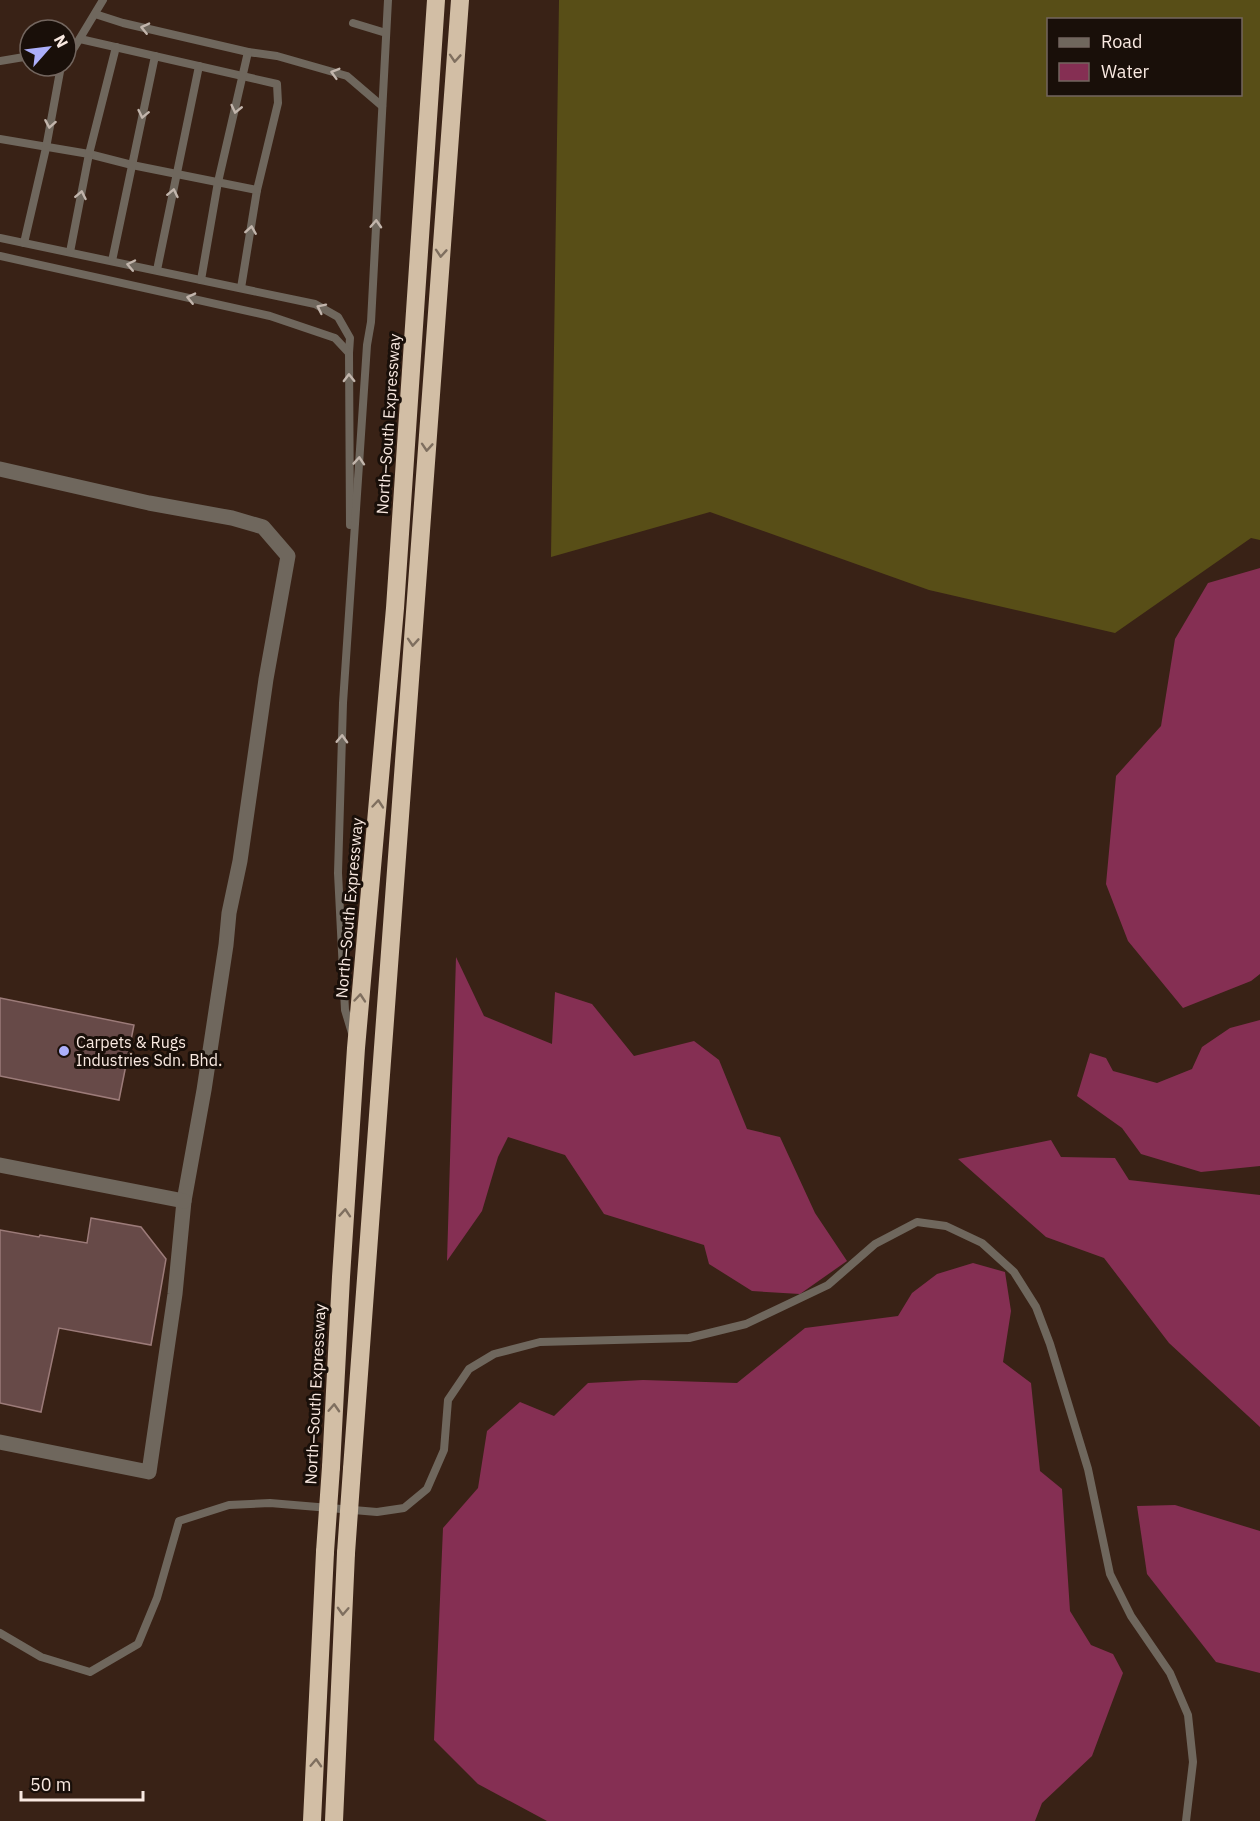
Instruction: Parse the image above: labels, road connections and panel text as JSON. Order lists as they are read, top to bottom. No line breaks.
{"streets":{"highway":["North–South Expressway"]},"places":["Carpets & Rugs Industries Sdn. Bhd."],"legend":["Road","Water"],"scale_bar":"50 m","north":"top right"}
